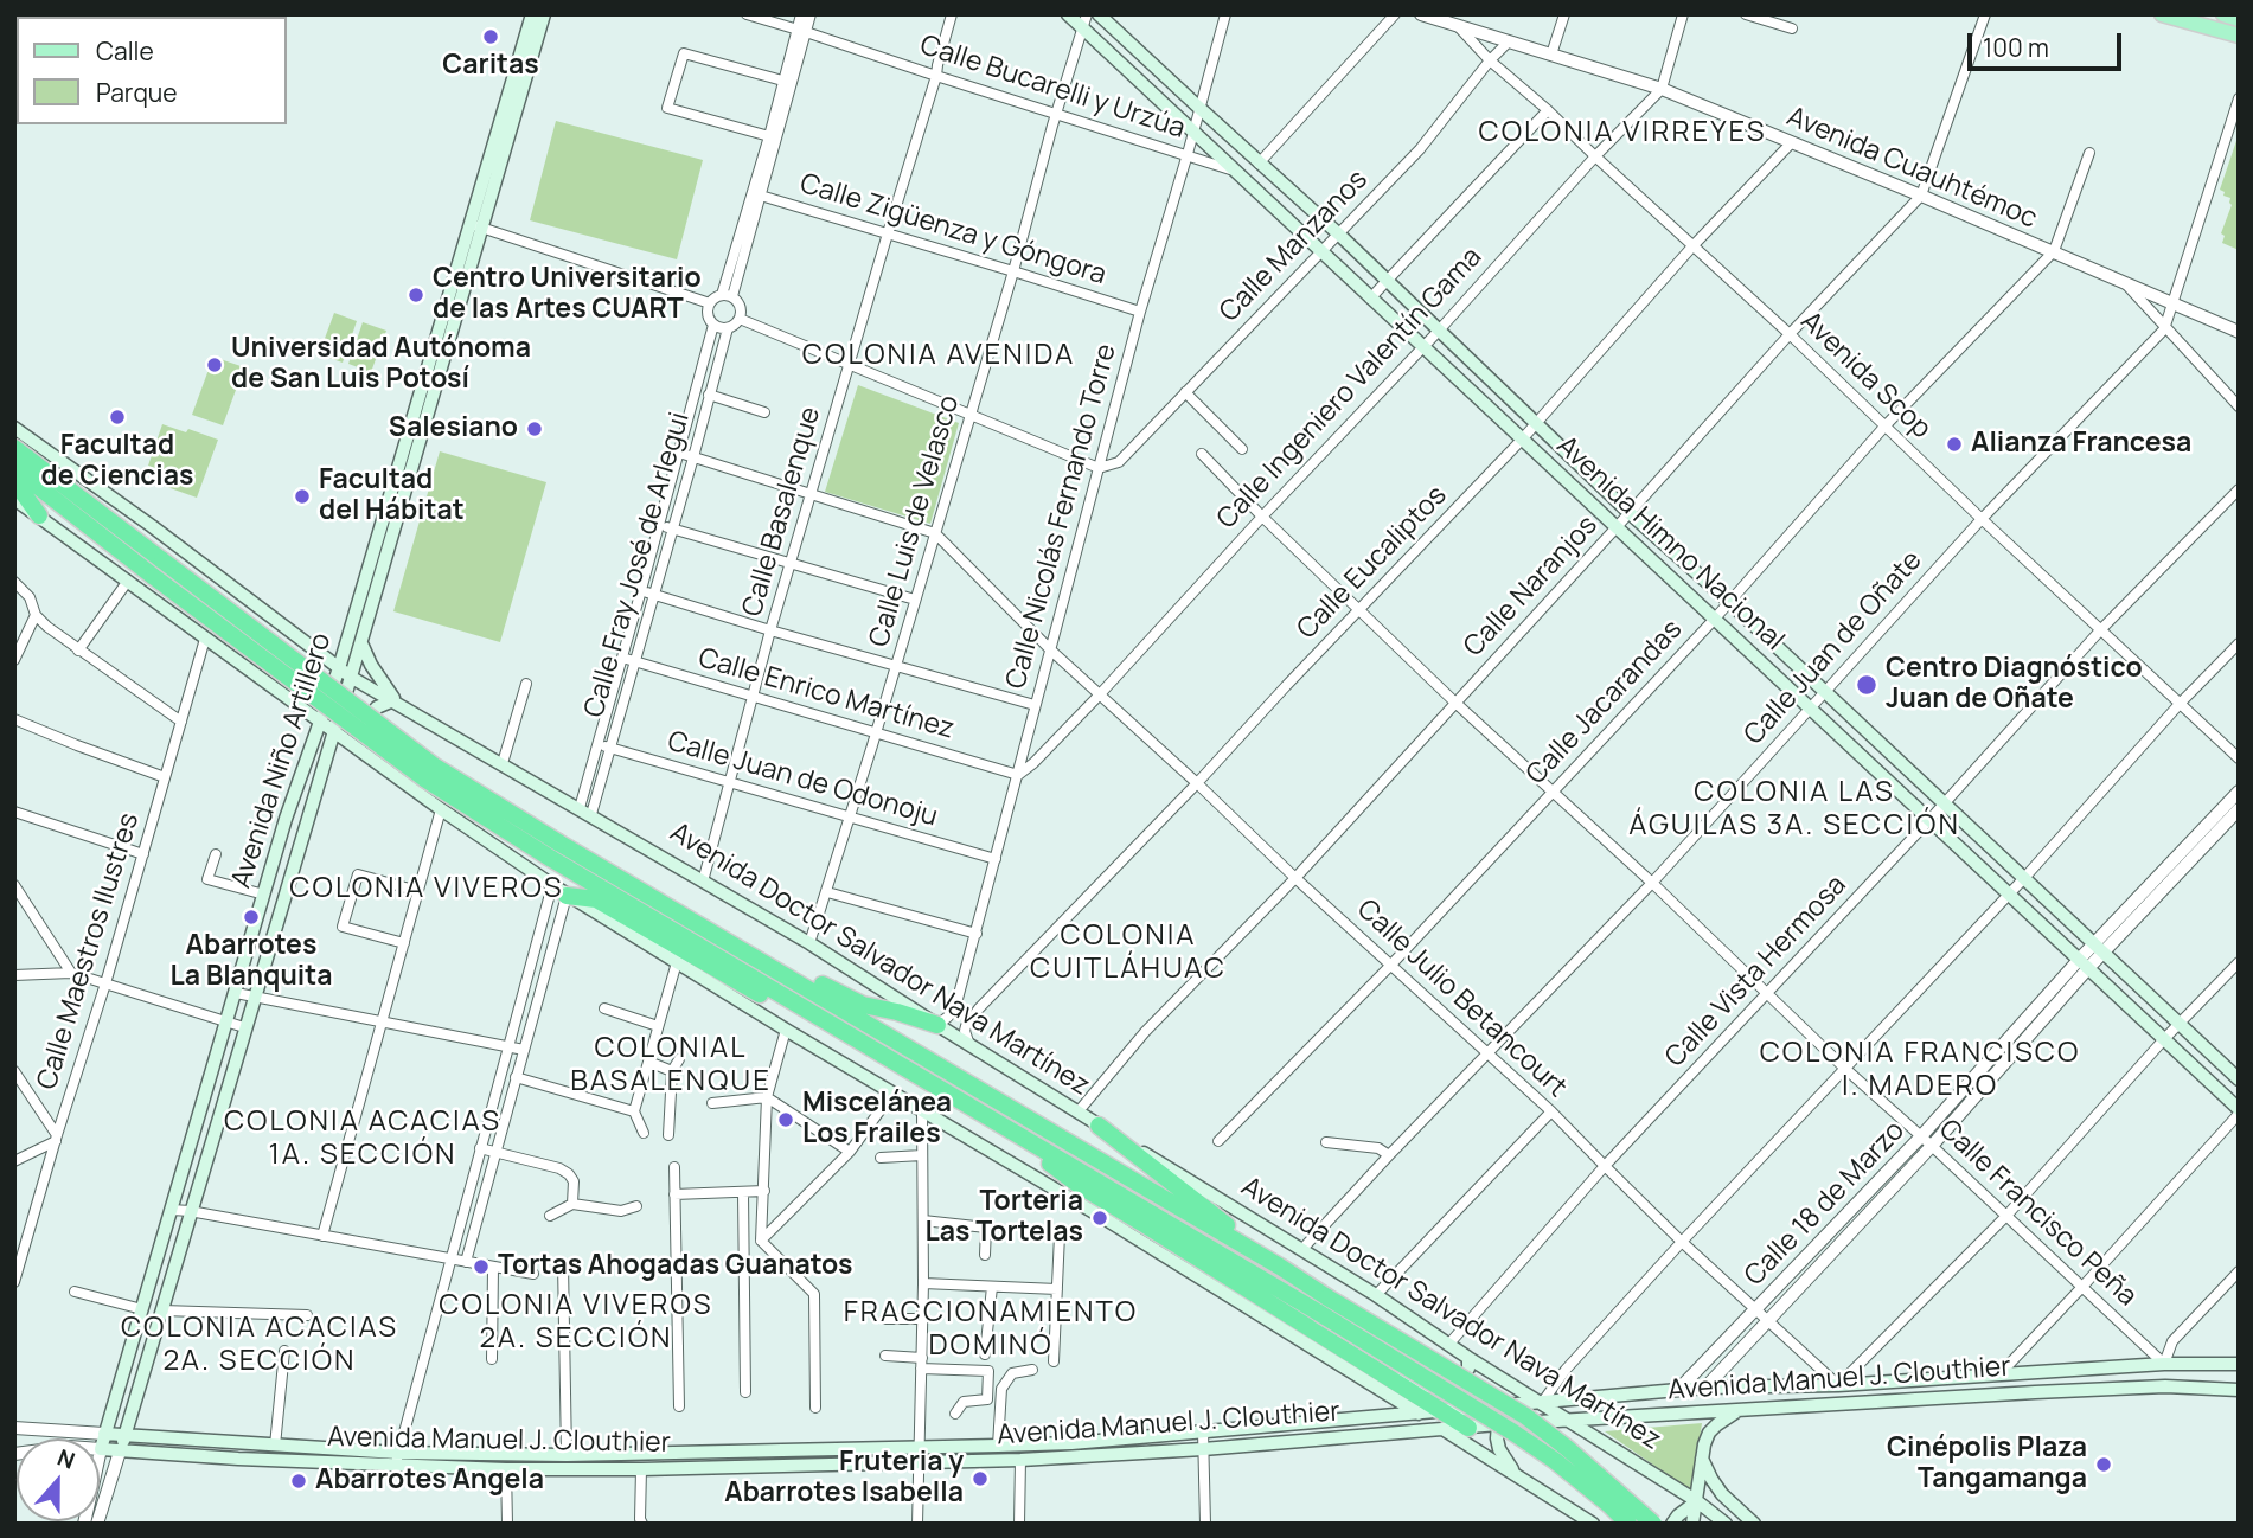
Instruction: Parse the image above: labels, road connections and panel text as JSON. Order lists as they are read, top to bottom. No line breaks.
{"streets":{"highway":["Avenida Doctor Salvador Nava Martínez"],"main road":["Avenida Himno Nacional","Avenida Niño Artillero","Avenida Manuel J. Clouthier"],"street":["Calle Bucarelli y Urzúa","Avenida Cuauhtémoc","Calle Zigüenza y Góngora","Calle Manzanos","Avenida Scop","Calle Ingeniero Valentín Gama","Calle Basalenque","Calle Nicolás Fernando Torre","Calle Luis de Velasco","Calle Eucaliptos","Calle Fray José de Arlegui","Calle Naranjos","Calle Juan de Oñate","Calle Enrico Martínez","Calle Jacarandas","Calle Juan de Odonoju","Calle Maestros Ilustres","Calle Vista Hermosa","Calle Julio Betancourt","Calle 18 de Marzo","Calle Francisco Peña"]},"crossings":[["Calle Bucarelli y Urzúa","Calle Basalenque"],["Calle Bucarelli y Urzúa","Calle Nicolás Fernando Torre"],["Calle Bucarelli y Urzúa","Calle Luis de Velasco"],["Calle Bucarelli y Urzúa","Avenida Himno Nacional"],["Avenida Cuauhtémoc","Calle Manzanos"],["Avenida Cuauhtémoc","Avenida Scop"],["Avenida Cuauhtémoc","Calle Ingeniero Valentín Gama"],["Avenida Cuauhtémoc","Calle Eucaliptos"],["Avenida Cuauhtémoc","Calle Naranjos"],["Avenida Cuauhtémoc","Calle Juan de Oñate"],["Avenida Cuauhtémoc","Calle Jacarandas"],["Calle Zigüenza y Góngora","Calle Basalenque"],["Calle Zigüenza y Góngora","Calle Nicolás Fernando Torre"],["Calle Zigüenza y Góngora","Calle Luis de Velasco"],["Calle Manzanos","Avenida Scop"],["Calle Manzanos","Calle Nicolás Fernando Torre"],["Calle Manzanos","Avenida Himno Nacional"],["Avenida Scop","Calle Ingeniero Valentín Gama"],["Avenida Scop","Calle Eucaliptos"],["Avenida Scop","Calle Naranjos"],["Avenida Scop","Calle Juan de Oñate"],["Avenida Scop","Calle Jacarandas"],["Avenida Scop","Calle Vista Hermosa"],["Calle Ingeniero Valentín Gama","Calle Nicolás Fernando Torre"],["Calle Ingeniero Valentín Gama","Avenida Himno Nacional"],["Calle Ingeniero Valentín Gama","Calle Enrico Martínez"],["Calle Ingeniero Valentín Gama","Calle Julio Betancourt"],["Calle Ingeniero Valentín Gama","Calle Francisco Peña"],["Calle Basalenque","Calle Enrico Martínez"],["Calle Basalenque","Calle Juan de Odonoju"],["Calle Basalenque","Avenida Doctor Salvador Nava Martínez"],["Calle Nicolás Fernando Torre","Avenida Himno Nacional"],["Calle Nicolás Fernando Torre","Calle Enrico Martínez"],["Calle Nicolás Fernando Torre","Calle Juan de Odonoju"],["Calle Nicolás Fernando Torre","Avenida Doctor Salvador Nava Martínez"],["Calle Nicolás Fernando Torre","Calle Julio Betancourt"],["Calle Luis de Velasco","Avenida Himno Nacional"],["Calle Luis de Velasco","Calle Enrico Martínez"],["Calle Luis de Velasco","Calle Juan de Odonoju"],["Calle Luis de Velasco","Avenida Doctor Salvador Nava Martínez"],["Calle Luis de Velasco","Calle Julio Betancourt"],["Avenida Himno Nacional","Calle Eucaliptos"],["Avenida Himno Nacional","Calle Naranjos"],["Avenida Himno Nacional","Calle Juan de Oñate"],["Avenida Himno Nacional","Calle Jacarandas"],["Avenida Himno Nacional","Calle Vista Hermosa"],["Avenida Himno Nacional","Calle 18 de Marzo"],["Calle Eucaliptos","Avenida Doctor Salvador Nava Martínez"],["Calle Eucaliptos","Calle Julio Betancourt"],["Calle Eucaliptos","Calle Francisco Peña"],["Calle Fray José de Arlegui","Calle Enrico Martínez"],["Calle Fray José de Arlegui","Calle Juan de Odonoju"],["Calle Fray José de Arlegui","Avenida Doctor Salvador Nava Martínez"],["Calle Naranjos","Avenida Doctor Salvador Nava Martínez"],["Calle Naranjos","Calle Julio Betancourt"],["Calle Naranjos","Calle Francisco Peña"],["Calle Juan de Oñate","Avenida Doctor Salvador Nava Martínez"],["Calle Juan de Oñate","Calle Julio Betancourt"],["Calle Juan de Oñate","Calle Francisco Peña"],["Calle Jacarandas","Calle Julio Betancourt"],["Calle Jacarandas","Calle Francisco Peña"],["Avenida Niño Artillero","Avenida Doctor Salvador Nava Martínez"],["Avenida Niño Artillero","Avenida Manuel J. Clouthier"],["Avenida Doctor Salvador Nava Martínez","Calle Vista Hermosa"],["Avenida Doctor Salvador Nava Martínez","Avenida Manuel J. Clouthier"],["Calle Vista Hermosa","Calle Julio Betancourt"],["Calle Vista Hermosa","Calle Francisco Peña"],["Calle Julio Betancourt","Calle 18 de Marzo"],["Calle Julio Betancourt","Avenida Manuel J. Clouthier"],["Calle 18 de Marzo","Calle Francisco Peña"],["Calle 18 de Marzo","Avenida Manuel J. Clouthier"],["Calle Francisco Peña","Avenida Manuel J. Clouthier"]],"districts":["COLONIA VIRREYES","COLONIA AVENIDA","COLONIA LAS ÁGUILAS 3A. SECCIÓN","COLONIA VIVEROS","COLONIA CUITLÁHUAC","COLONIAL BASALENQUE","COLONIA FRANCISCO I. MADERO","COLONIA ACACIAS 1A. SECCIÓN","COLONIA VIVEROS 2A. SECCIÓN","FRACCIONAMIENTO DOMINÓ","COLONIA ACACIAS 2A. SECCIÓN"],"places":["Caritas","Centro Universitario de las Artes CUART","Universidad Autónoma de San Luis Potosí","Facultad de Ciencias","Salesiano","Alianza Francesa","Facultad del Hábitat","Centro Diagnóstico Juan de Oñate","Abarrotes La Blanquita","Miscelánea Los Frailes","Torteria Las Tortelas","Tortas Ahogadas Guanatos","Cinépolis Plaza Tangamanga","Fruteria y Abarrotes Isabella","Abarrotes Angela"],"legend":["Calle","Parque"],"scale_bar":"100 m","north":"top"}
